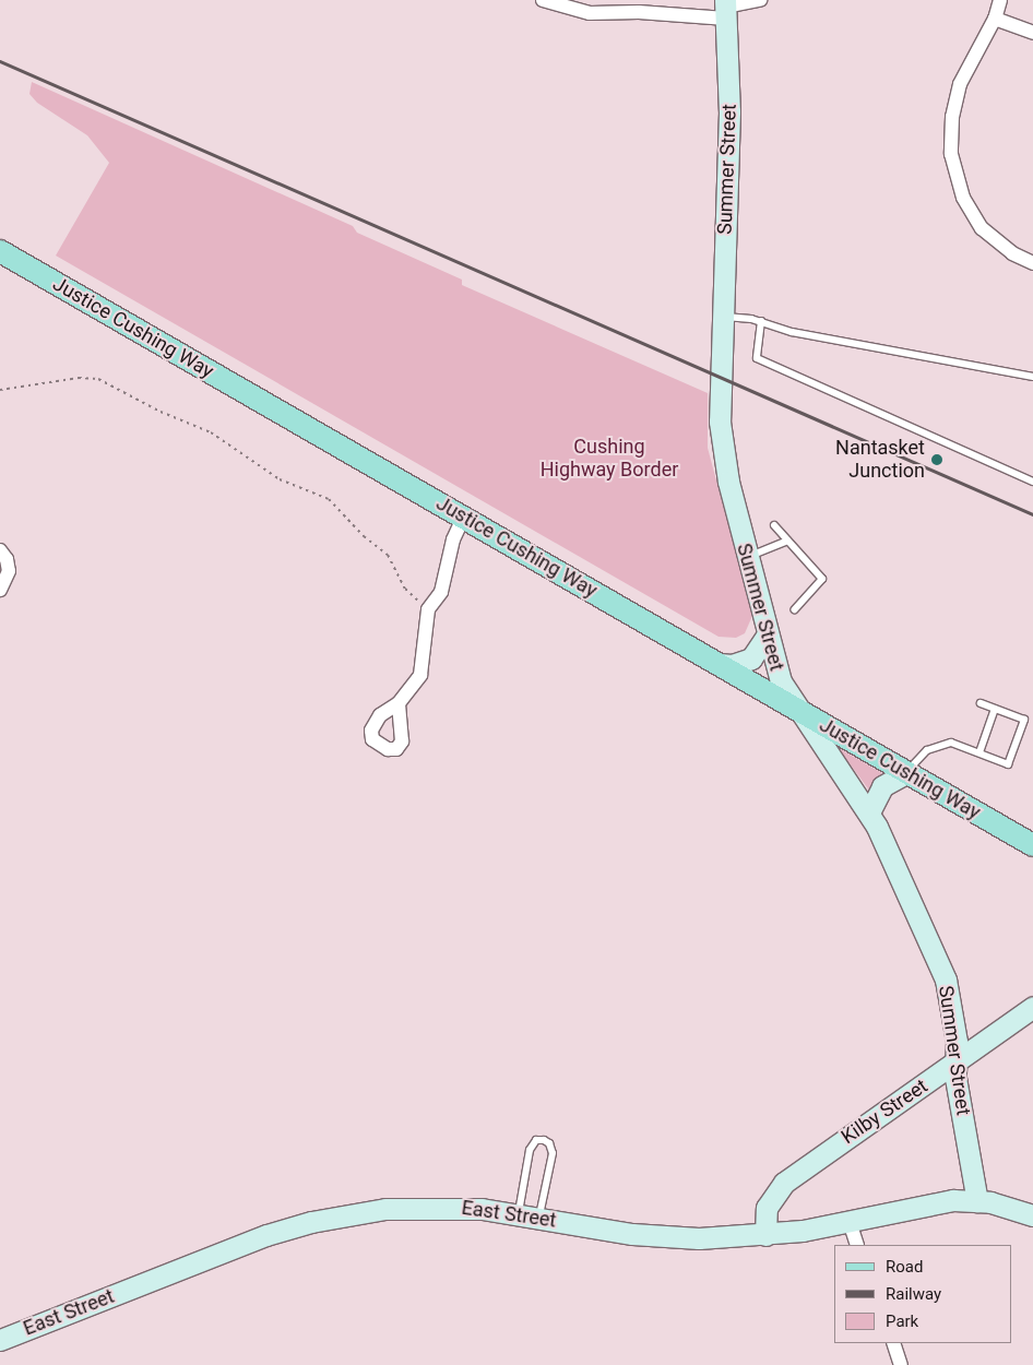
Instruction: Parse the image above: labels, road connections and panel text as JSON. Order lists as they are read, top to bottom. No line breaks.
{"streets":{"main road":["Summer Street","Justice Cushing Way","Kilby Street","East Street"]},"crossings":[["Summer Street","Justice Cushing Way"],["Summer Street","Kilby Street"],["Summer Street","East Street"],["Kilby Street","East Street"]],"parks":["Cushing Highway Border"],"places":["Nantasket Junction"],"legend":["Road","Railway","Park"]}
